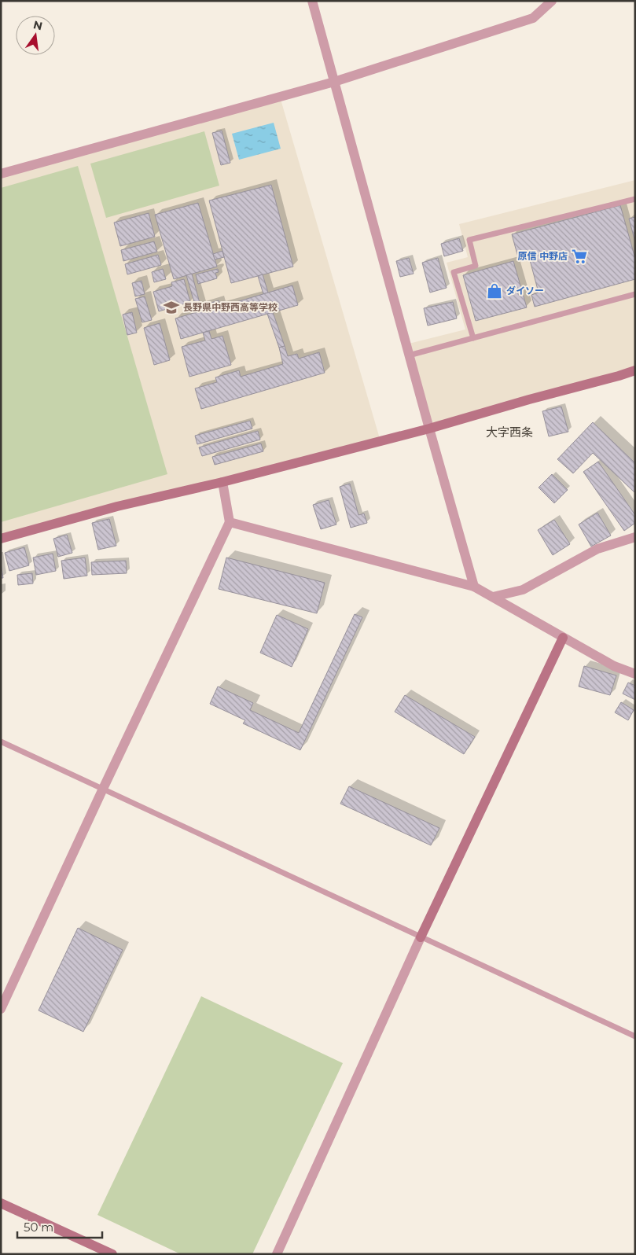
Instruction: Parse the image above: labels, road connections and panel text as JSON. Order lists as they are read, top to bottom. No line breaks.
{"districts":["大字西条"],"places":{"supermarket":["原信 中野店"],"shop":["ダイソー"],"school or university":["長野県中野西高等学校"]},"scale_bar":"50 m","north":"top"}
